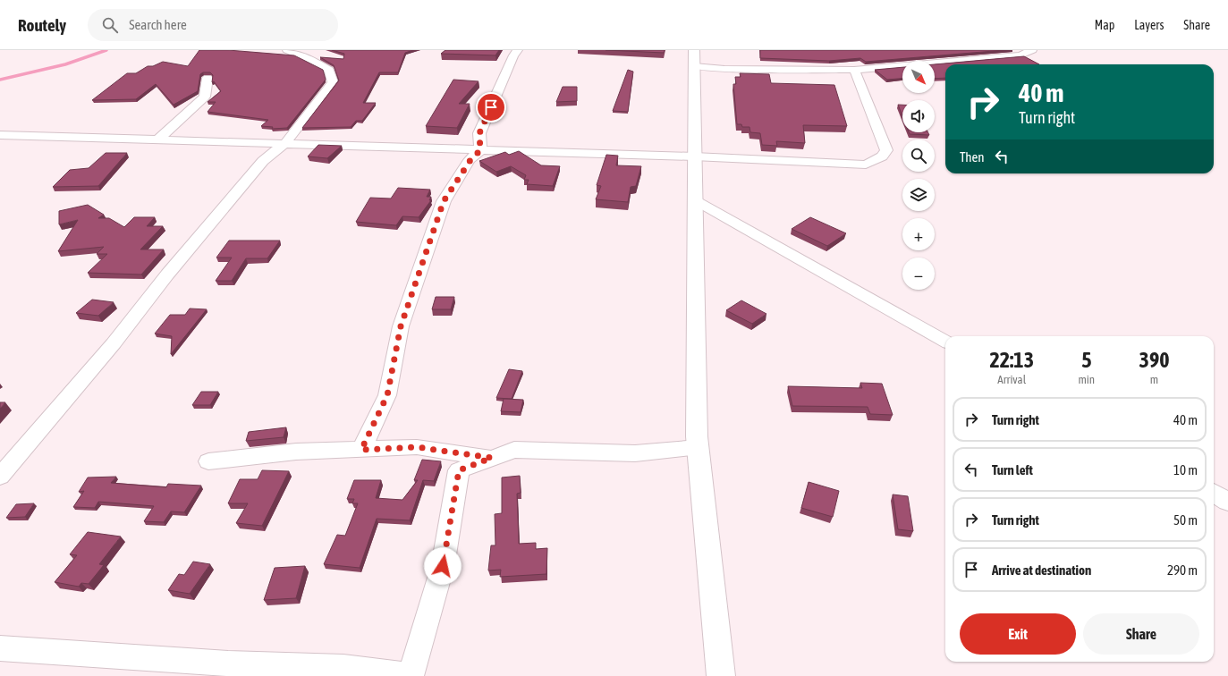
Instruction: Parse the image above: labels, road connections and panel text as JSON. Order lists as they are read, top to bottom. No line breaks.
{"north":"bottom right","page":{"header":"Routely","search":"Search here","nav":["Map","Layers","Share"],"map_buttons":["+","−"],"turn":["40 m","Turn right"],"then":"Then","eta":["22:13","Arrival","5","min","390","m"],"list":[{"name":"Turn right","value":"40 m"},{"name":"Turn left","value":"10 m"},{"name":"Turn right","value":"50 m"},{"name":"Arrive at destination","value":"290 m"}],"buttons":["Exit","Share"]}}
